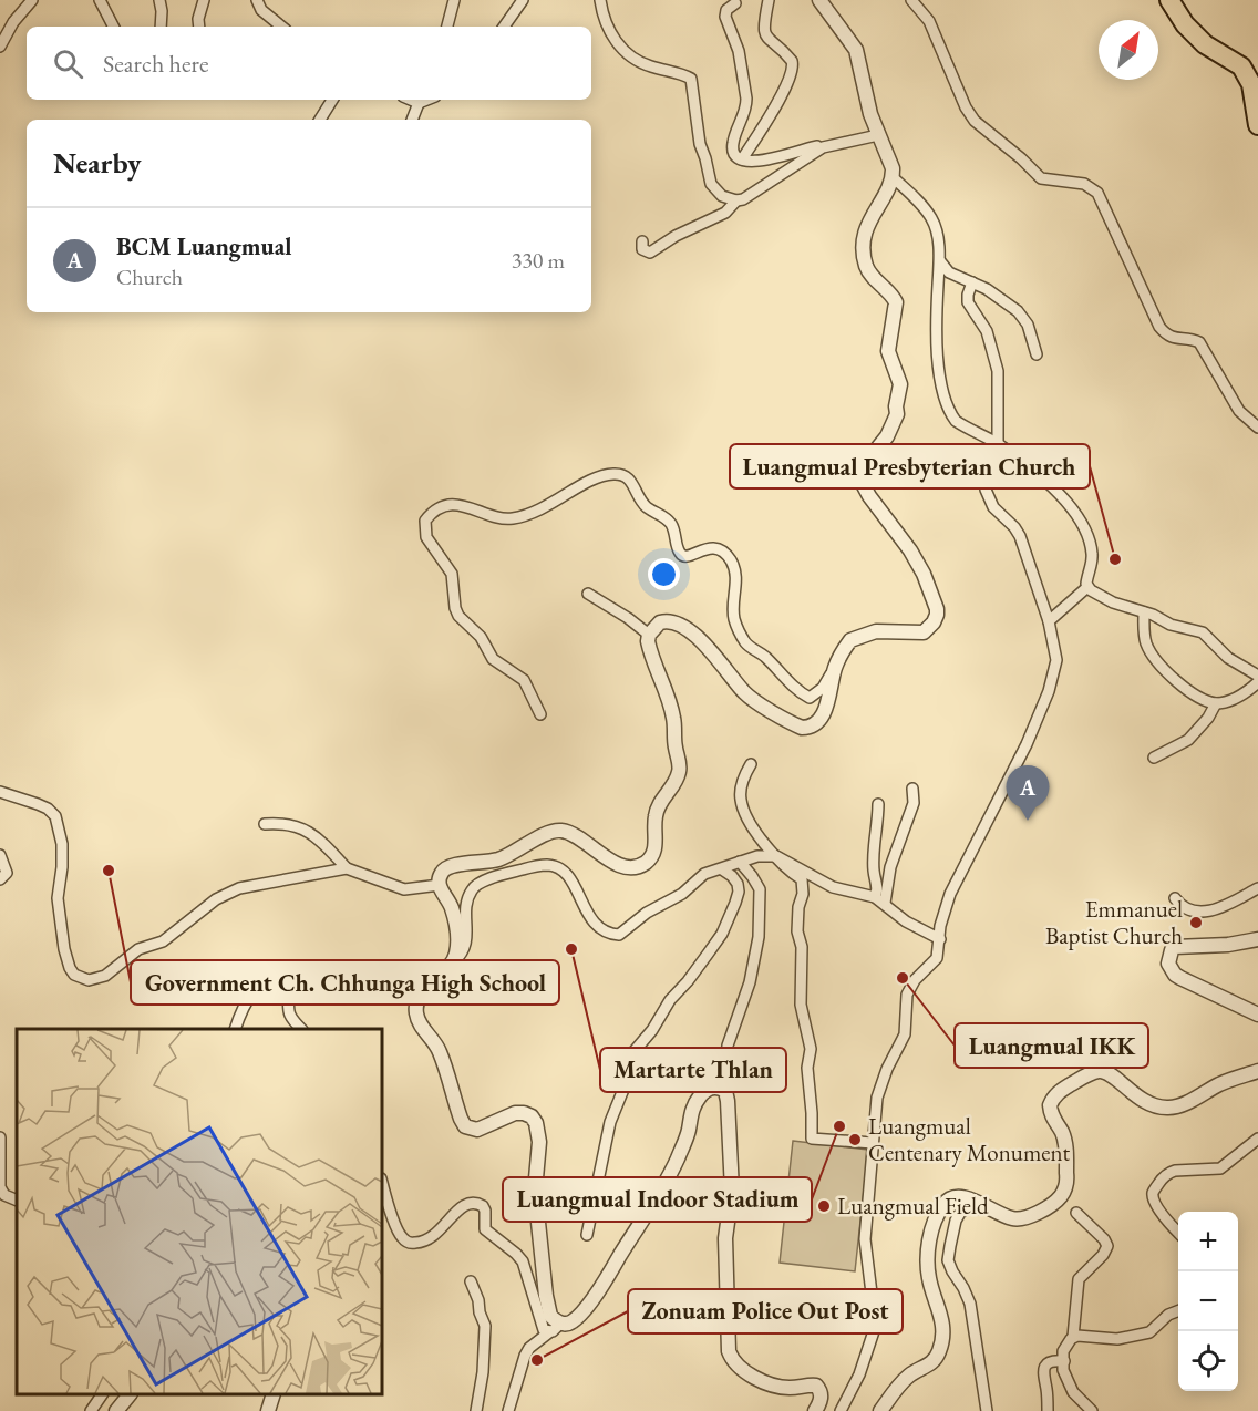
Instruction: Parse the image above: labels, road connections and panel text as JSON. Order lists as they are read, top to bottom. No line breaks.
{"places":["Luangmual Presbyterian Church","Government Ch. Chhunga High School","Emmanuel Baptist Church","Martarte Thlan","Luangmual IKK","Luangmual Indoor Stadium","Luangmual Centenary Monument","Luangmual Field","Zonuam Police Out Post"],"north":"top right","page":{"search":"Search here","heading":"Nearby","list":[{"mark":"A","name":"BCM Luangmual","note":"Church","value":"330 m"}],"pins":"A","map_buttons":["+","−"]}}
